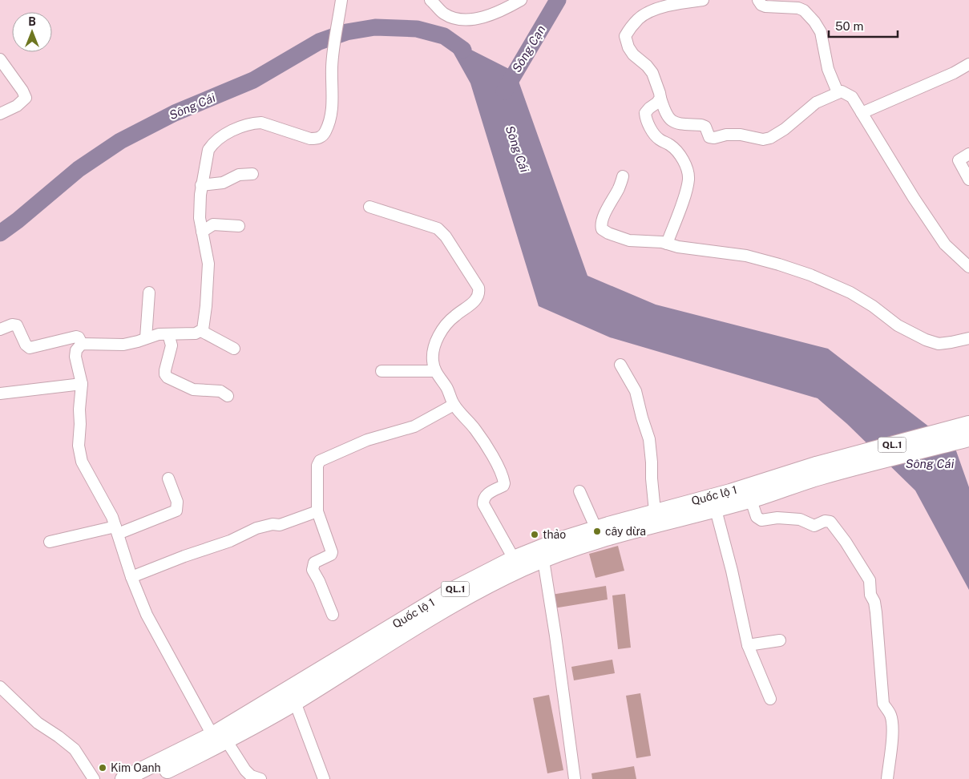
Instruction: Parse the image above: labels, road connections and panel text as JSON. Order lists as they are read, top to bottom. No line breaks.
{"streets":{"highway":["QL.1","Quốc lộ 1"]},"crossings":[["QL.1","Quốc lộ 1"]],"water":["Sông Cạn","Sông Cái"],"places":["cây dừa","thảo","Kim Oanh"],"scale_bar":"50 m","north":"top"}
